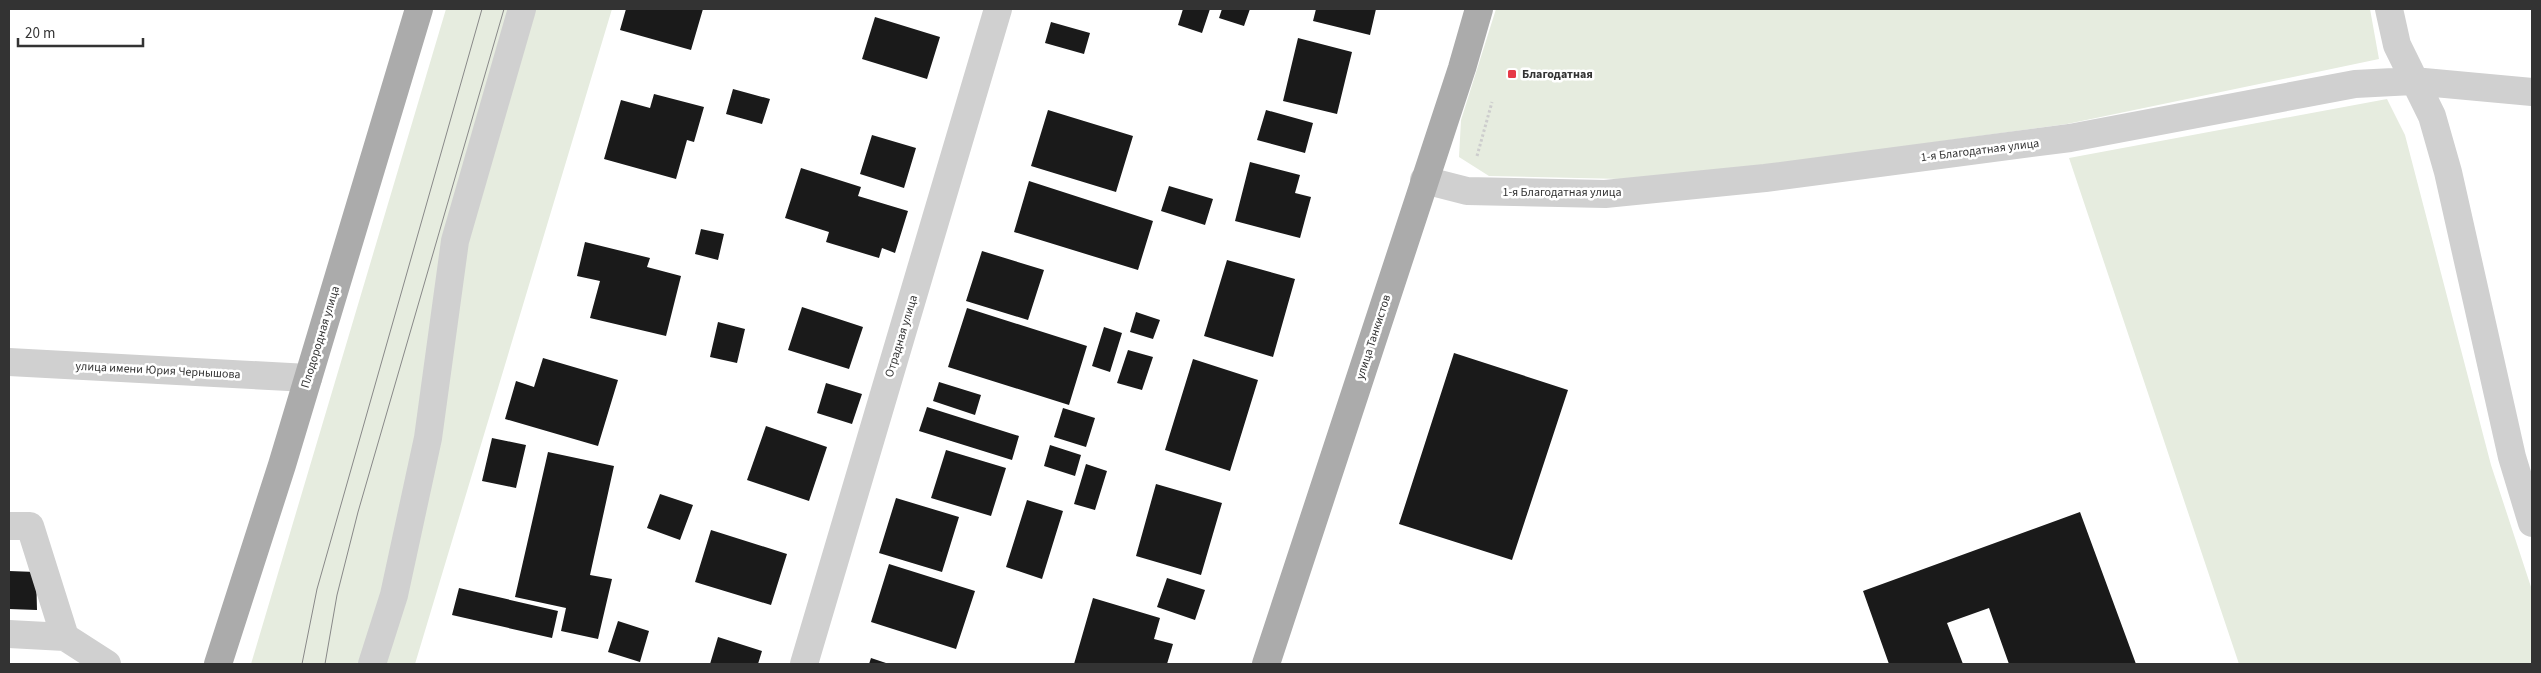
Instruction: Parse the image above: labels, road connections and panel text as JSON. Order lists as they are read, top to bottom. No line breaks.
{"streets":{"main road":["Плодородная улица","улица Танкистов"],"street":["1-я Благодатная улица","Отрадная улица","улица имени Юрия Чернышова"]},"crossings":[["1-я Благодатная улица","улица Танкистов"],["Плодородная улица","улица имени Юрия Чернышова"]],"places":{"transit":["Благодатная"]},"scale_bar":"20 m"}
